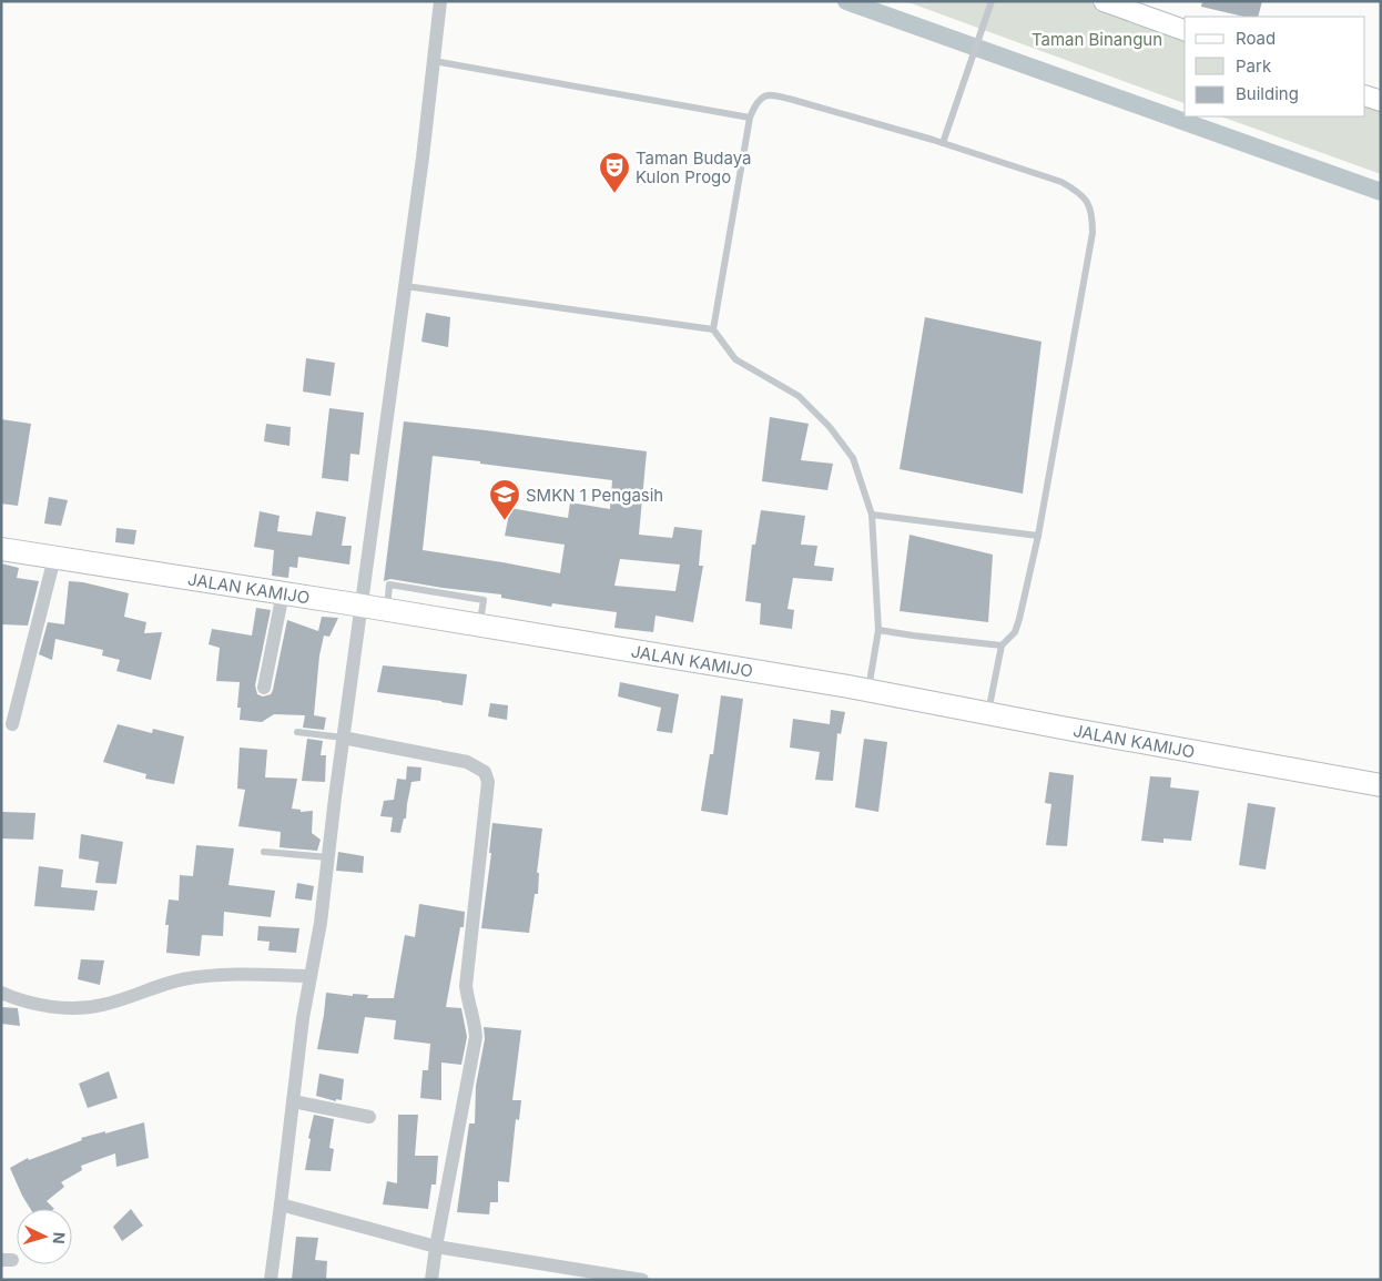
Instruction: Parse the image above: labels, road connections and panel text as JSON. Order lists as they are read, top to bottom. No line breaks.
{"streets":{"main road":["JALAN KAMIJO"]},"parks":["Taman Binangun"],"places":{"theatre":["Taman Budaya Kulon Progo"],"school or university":["SMKN 1 Pengasih"]},"legend":["Road","Park","Building"],"north":"right"}
